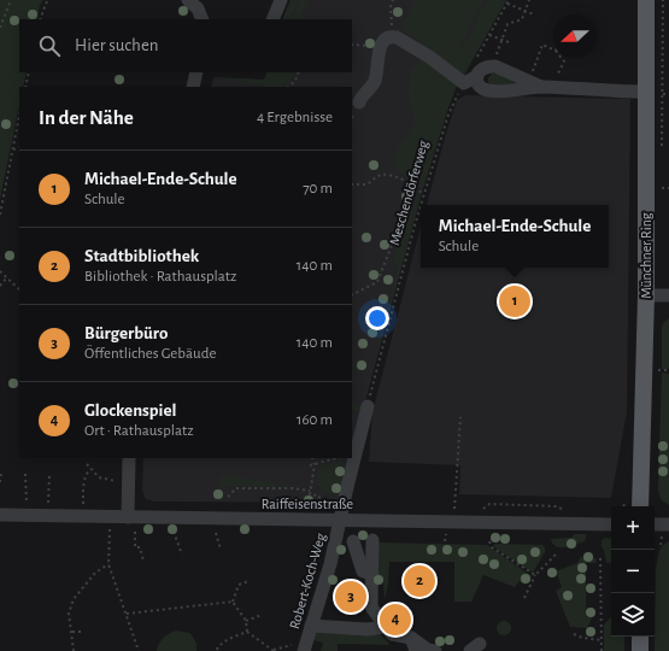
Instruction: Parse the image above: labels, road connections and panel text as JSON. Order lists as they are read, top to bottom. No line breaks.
{"streets":{"main road":["Münchner Ring"],"street":["Raiffeisenstraße","Robert-Koch-Weg"],"path":["Meschendörferweg"]},"crossings":[["Meschendörferweg","Robert-Koch-Weg"],["Raiffeisenstraße","Robert-Koch-Weg"]],"north":"left","page":{"search":"Hier suchen","heading":["In der Nähe","4 Ergebnisse"],"list":[{"mark":"1","name":"Michael-Ende-Schule","note":"Schule","value":"70 m"},{"mark":"2","name":"Stadtbibliothek","note":"Bibliothek · Rathausplatz","value":"140 m"},{"mark":"3","name":"Bürgerbüro","note":"Öffentliches Gebäude","value":"140 m"},{"mark":"4","name":"Glockenspiel","note":"Ort · Rathausplatz","value":"160 m"}],"popup":["Michael-Ende-Schule","Schule"],"pins":["1","2","3","4"],"map_buttons":["+","−"]}}
